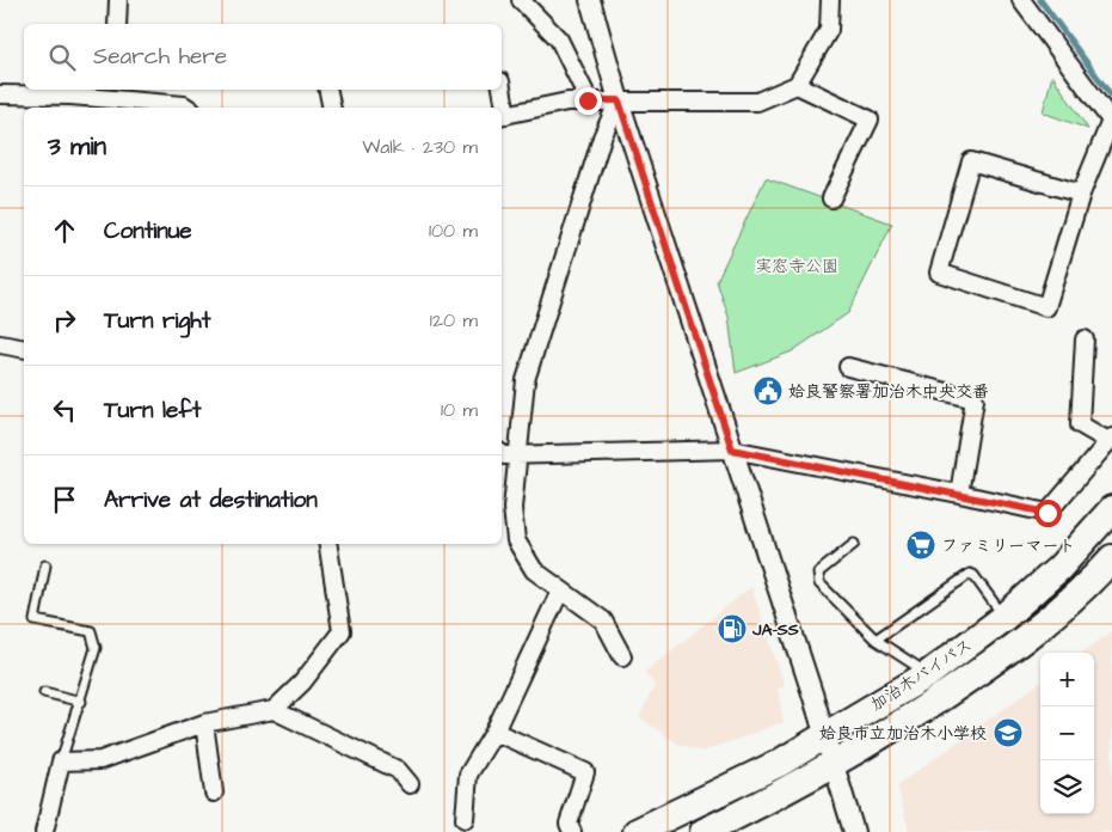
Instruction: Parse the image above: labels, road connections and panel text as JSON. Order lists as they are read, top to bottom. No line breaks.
{"streets":{"highway":["加治木バイパス"]},"parks":["実窓寺公園"],"places":{"public building":["姶良警察署加治木中央交番"],"supermarket":["ファミリーマート"],"fuel station":["JA-SS"],"school or university":["姶良市立加治木小学校"]},"page":{"search":"Search here","heading":["3 min","Walk · 230 m"],"list":[["Continue","100 m"],["Turn right","120 m"],["Turn left","10 m"],"Arrive at destination"],"map_buttons":["+","−"]}}
